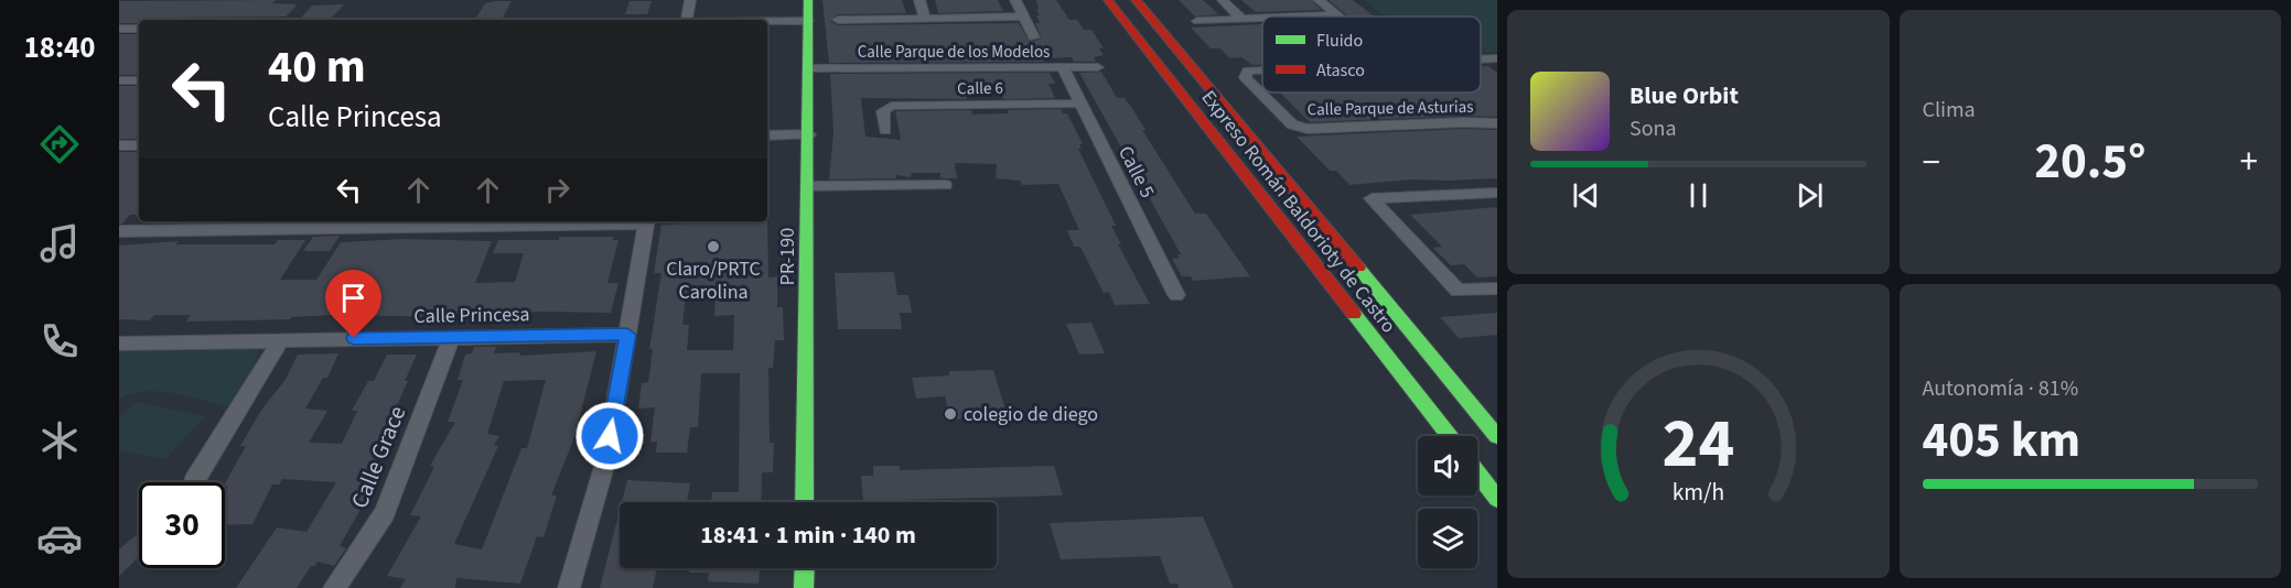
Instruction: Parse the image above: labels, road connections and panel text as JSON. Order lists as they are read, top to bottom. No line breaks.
{"streets":{"main road":["Expreso Román Baldorioty de Castro","PR-190"],"street":["Calle Parque de los Modelos","Calle 6","Calle Parque de Asturias","Calle 5","Calle Princesa","Calle Grace"]},"crossings":[["Calle Parque de los Modelos","Calle 5"],["Calle Parque de los Modelos","PR-190"],["Calle 6","Calle 5"],["Calle Princesa","Calle Grace"]],"places":["Claro/PRTC Carolina","colegio de diego"],"legend":["Fluido","Atasco"],"page":{"tabs":"18:40","tile":["Clima",["Autonomía · 81%","405 km"]],"turn":["40 m","Calle Princesa"],"song":["Blue Orbit","Sona"],"heat":["−","20.5°","+"],"limit":"30","trip":"18:41 · 1 min · 140 m","gauge":["24","km/h"]}}
